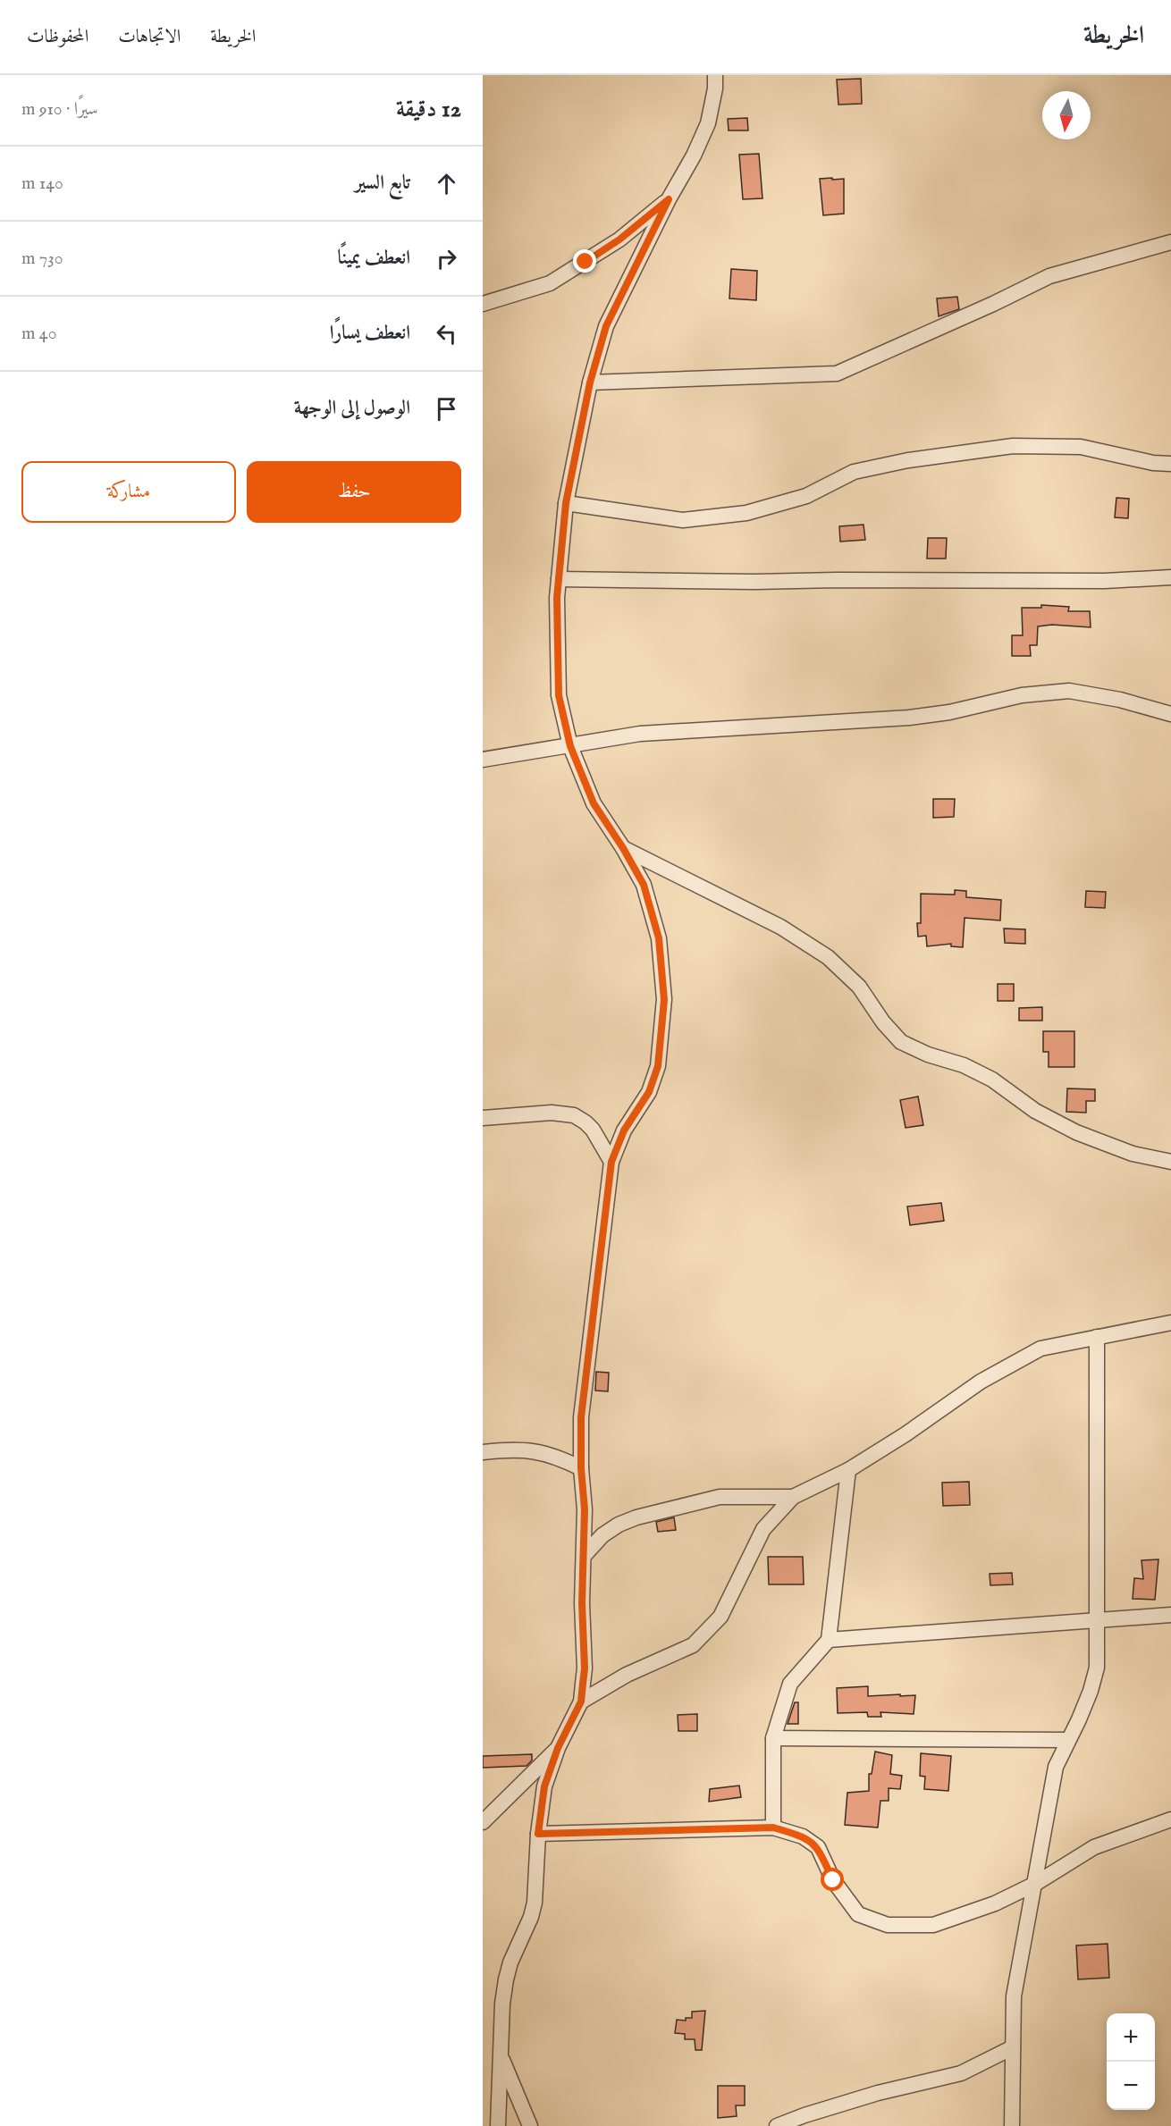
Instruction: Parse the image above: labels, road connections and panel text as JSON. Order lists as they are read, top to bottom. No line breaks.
{"north":"bottom","page":{"header":"الخريطة","nav":["الخريطة","الاتجاهات","المحفوظات"],"heading":["12 دقيقة","سيرًا · 910 m"],"list":[["تابع السير","140 m"],["انعطف يمينًا","730 m"],["انعطف يسارًا","40 m"],"الوصول إلى الوجهة"],"buttons":["حفظ","مشاركة"],"map_buttons":["+","−"]}}
